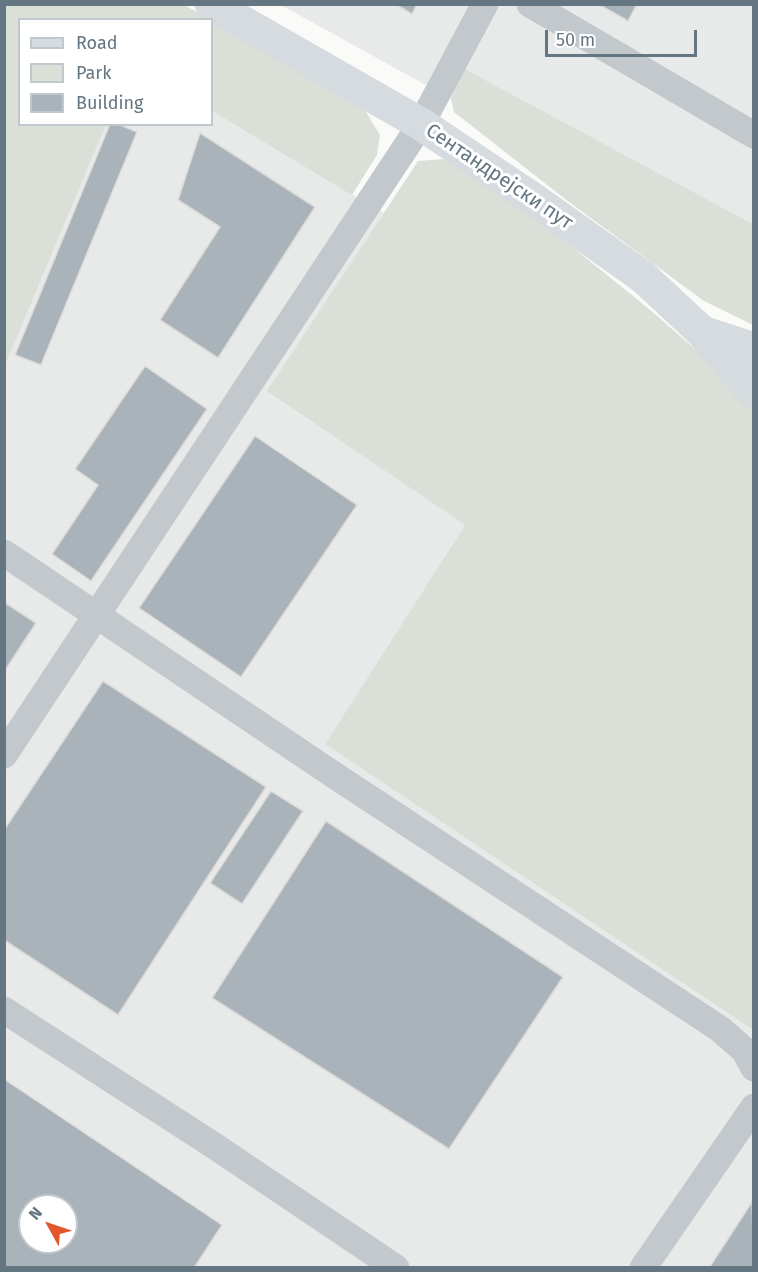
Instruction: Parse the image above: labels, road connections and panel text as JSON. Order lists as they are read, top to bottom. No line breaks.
{"streets":{"main road":["Сентандрејски пут"]},"legend":["Road","Park","Building"],"scale_bar":"50 m","north":"top left"}
